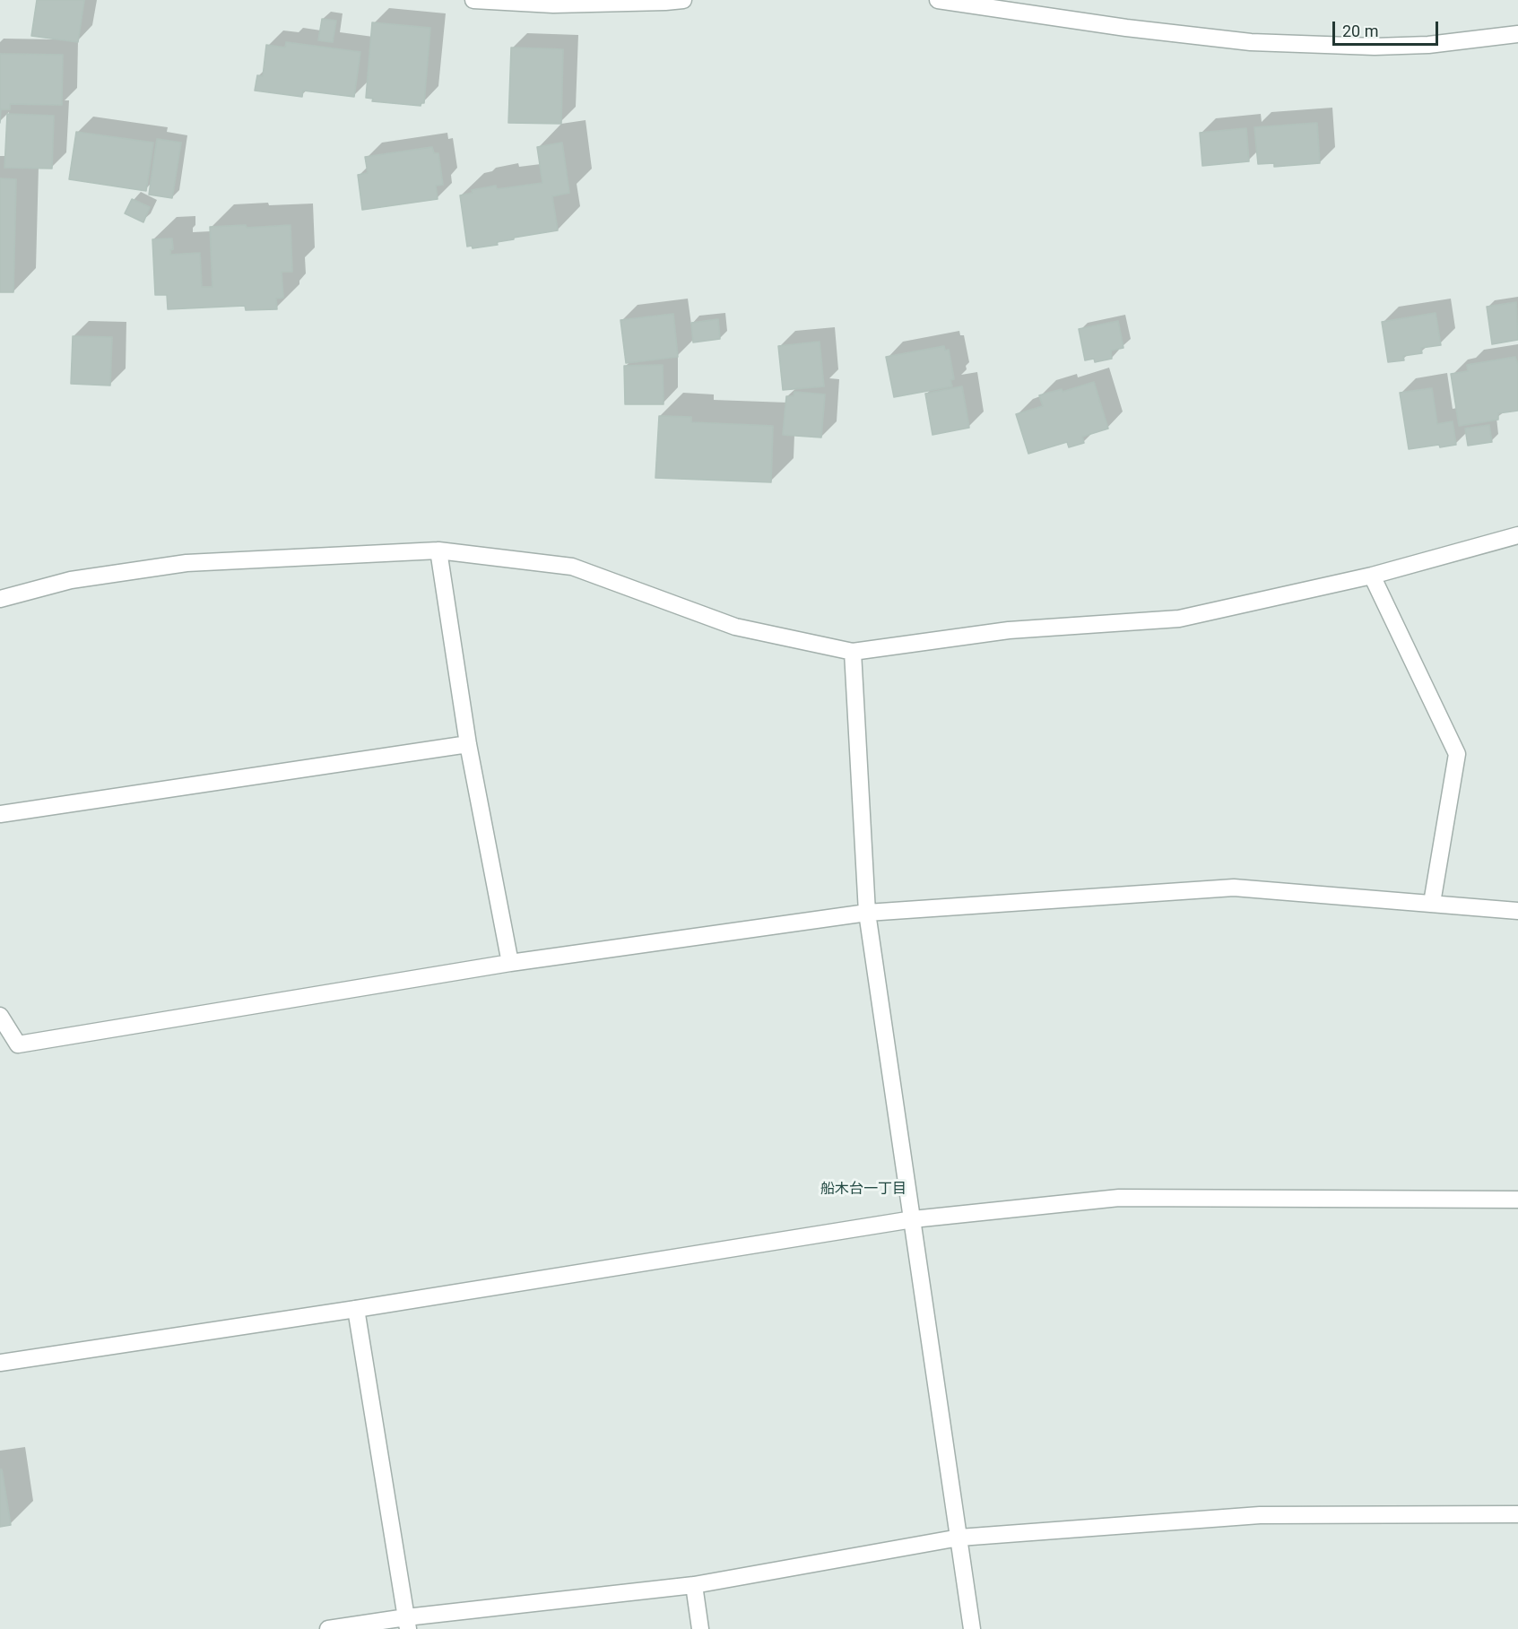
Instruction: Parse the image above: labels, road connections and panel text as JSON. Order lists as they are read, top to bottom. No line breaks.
{"districts":["船木台一丁目"],"scale_bar":"20 m"}
